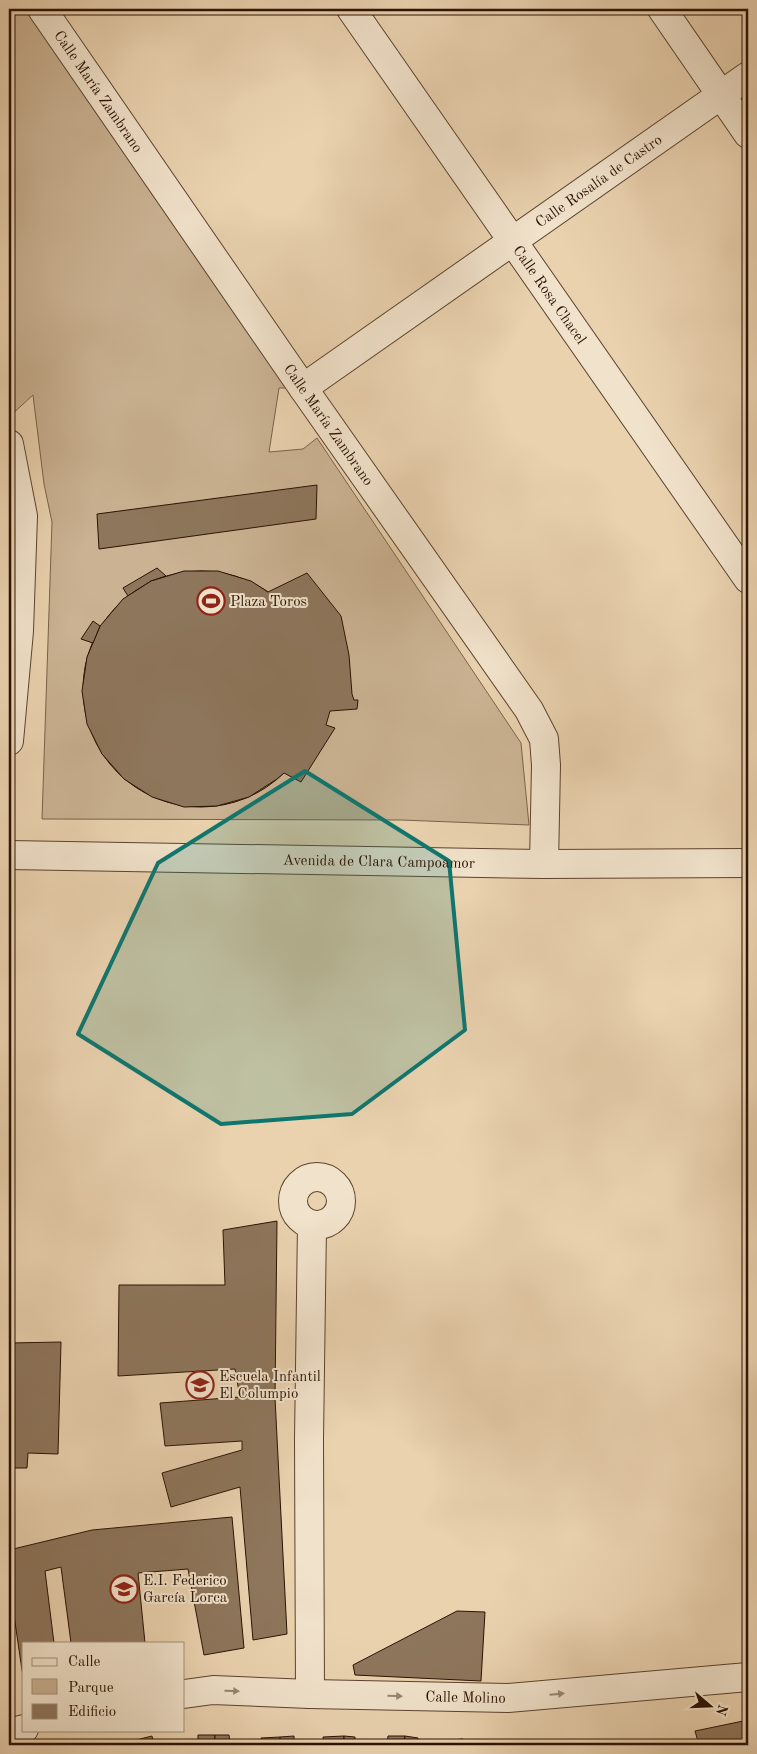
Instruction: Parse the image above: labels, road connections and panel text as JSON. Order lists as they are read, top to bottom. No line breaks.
{"streets":{"street":["Calle María Zambrano","Calle Rosalía de Castro","Calle Rosa Chacel","Avenida de Clara Campoamor","Calle Molino"]},"crossings":[["Calle María Zambrano","Calle Rosalía de Castro"],["Calle María Zambrano","Avenida de Clara Campoamor"],["Calle Rosalía de Castro","Calle Rosa Chacel"]],"one_way":["Calle Molino"],"places":{"sports":["Plaza Toros"],"school or university":["Escuela Infantil El Columpio","E.I. Federico García Lorca"]},"legend":["Calle","Parque","Edificio"],"north":"right"}
